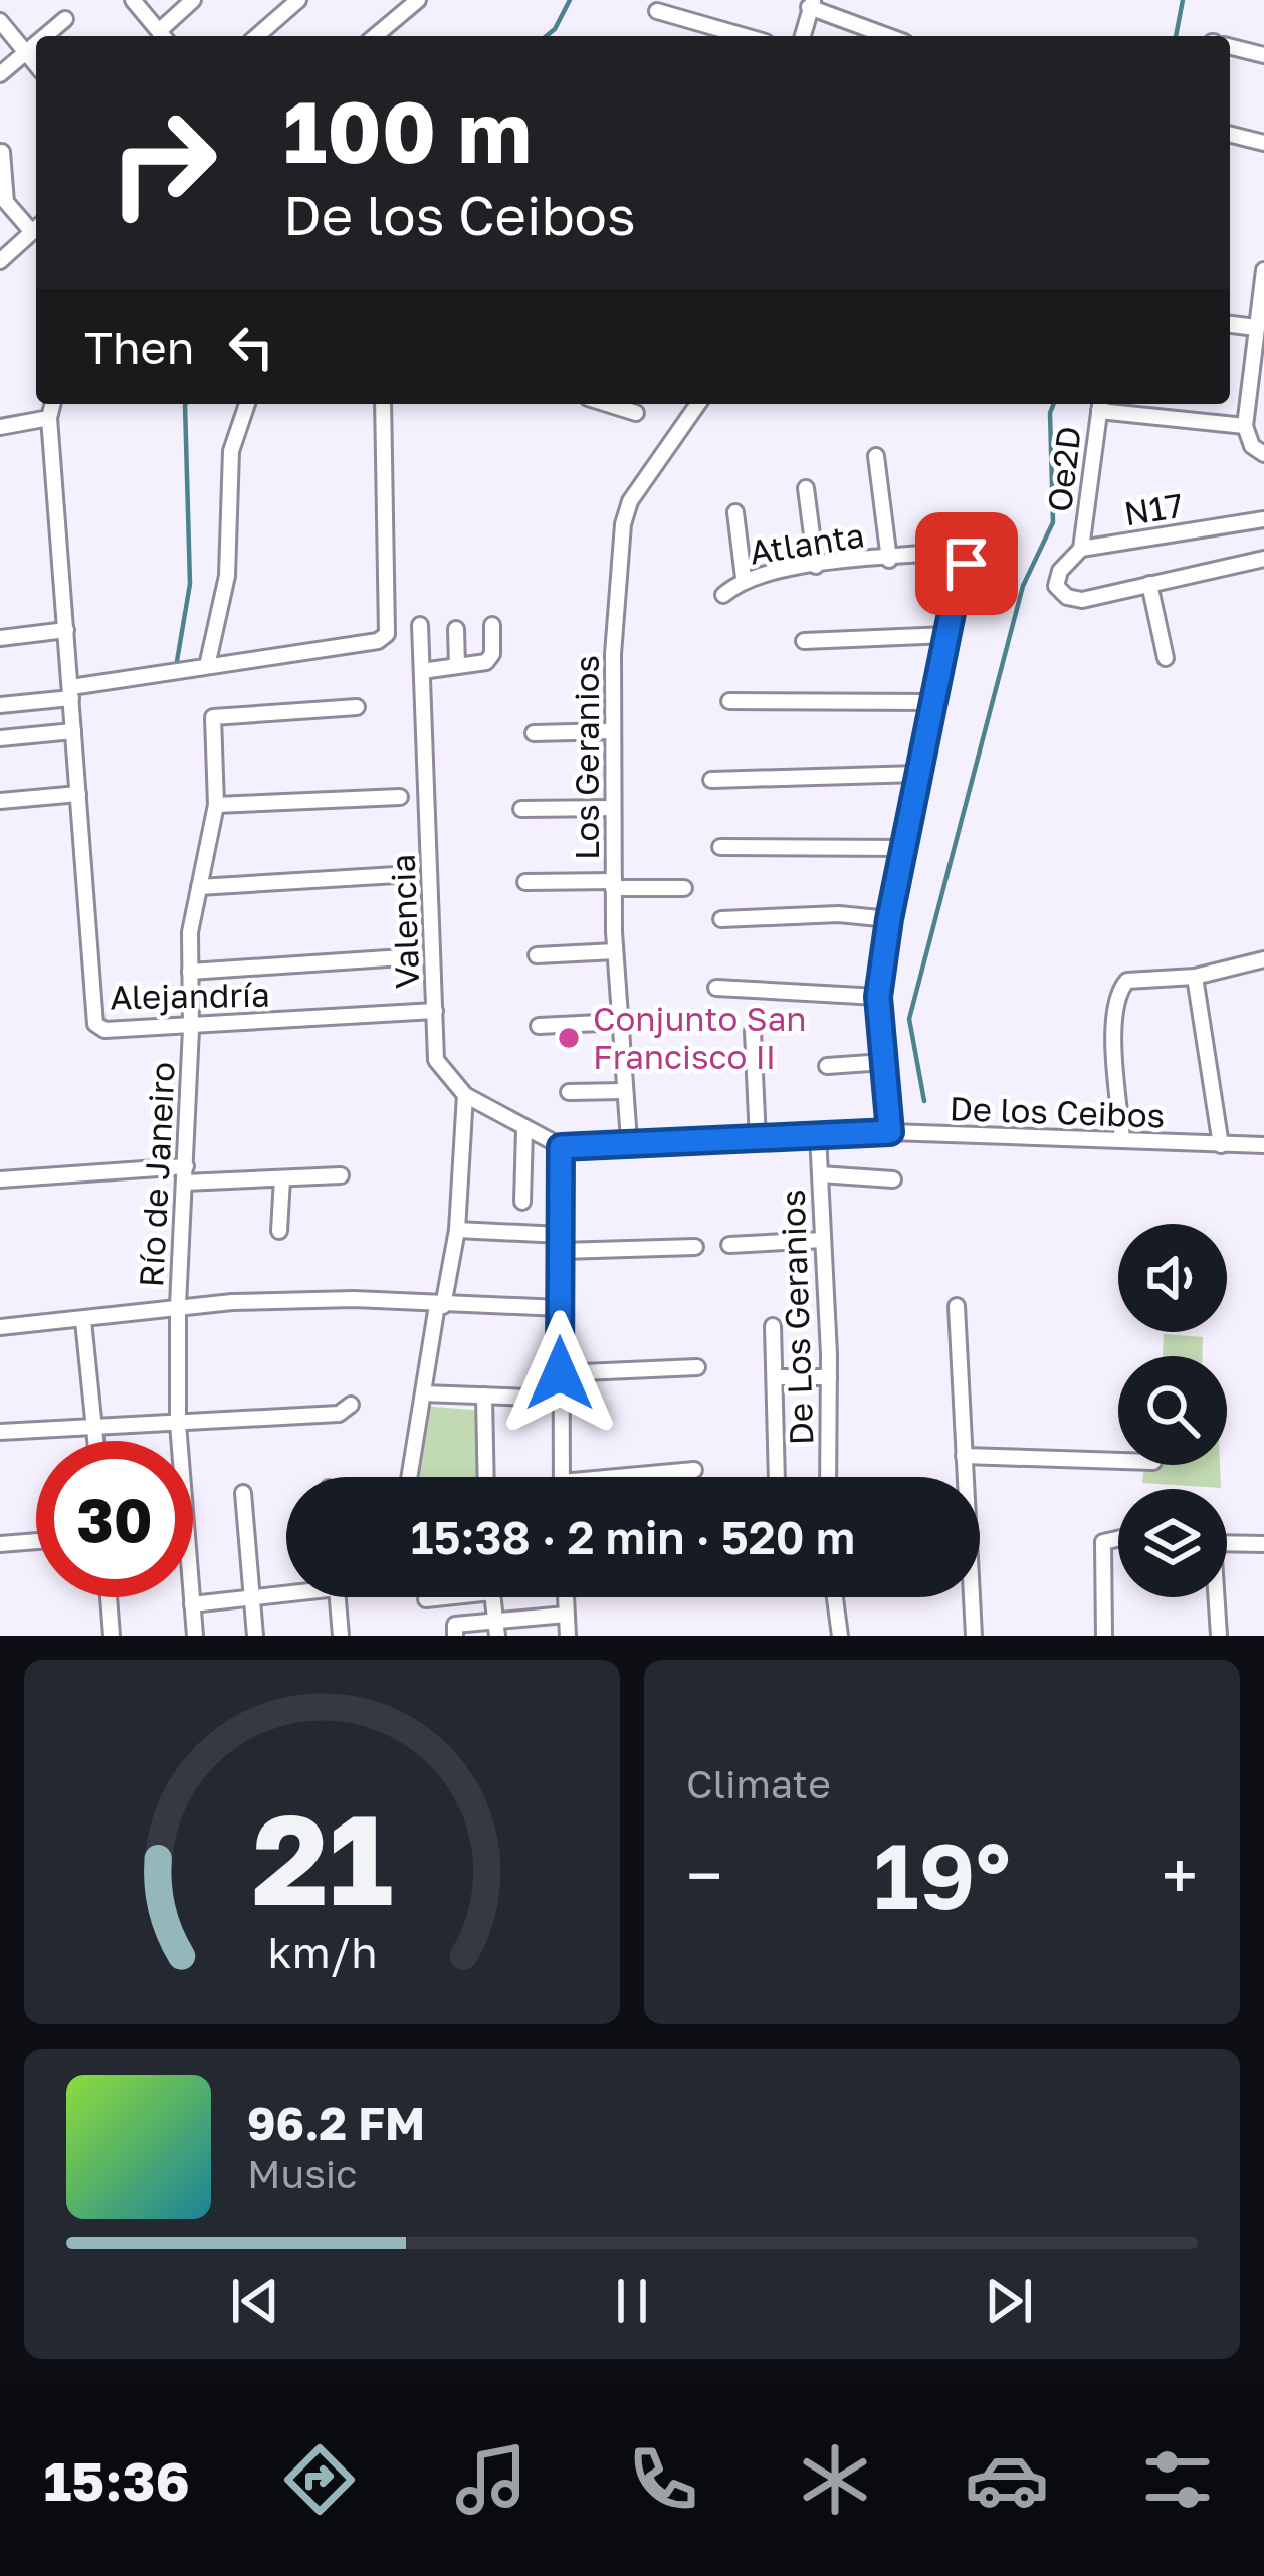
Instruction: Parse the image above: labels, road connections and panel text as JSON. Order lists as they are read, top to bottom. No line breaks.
{"streets":{"street":["Oe2D","N17","Atlanta","Los Geranios","Valencia","Alejandría","De los Ceibos","Río de Janeiro","De Los Geranios"]},"crossings":[["Oe2D","N17"],["Atlanta","De los Ceibos"],["Los Geranios","De los Ceibos"],["Valencia","Alejandría"],["Valencia","De los Ceibos"],["Alejandría","Río de Janeiro"],["De los Ceibos","De Los Geranios"]],"places":["Conjunto San Francisco II"],"page":{"turn":["100 m","De los Ceibos"],"then":"Then","limit":"30","trip":"15:38 · 2 min · 520 m","tile":"Climate","heat":["−","19°","+"],"song":["96.2 FM","Music"],"tabs":"15:36","gauge":["21","km/h"]}}
